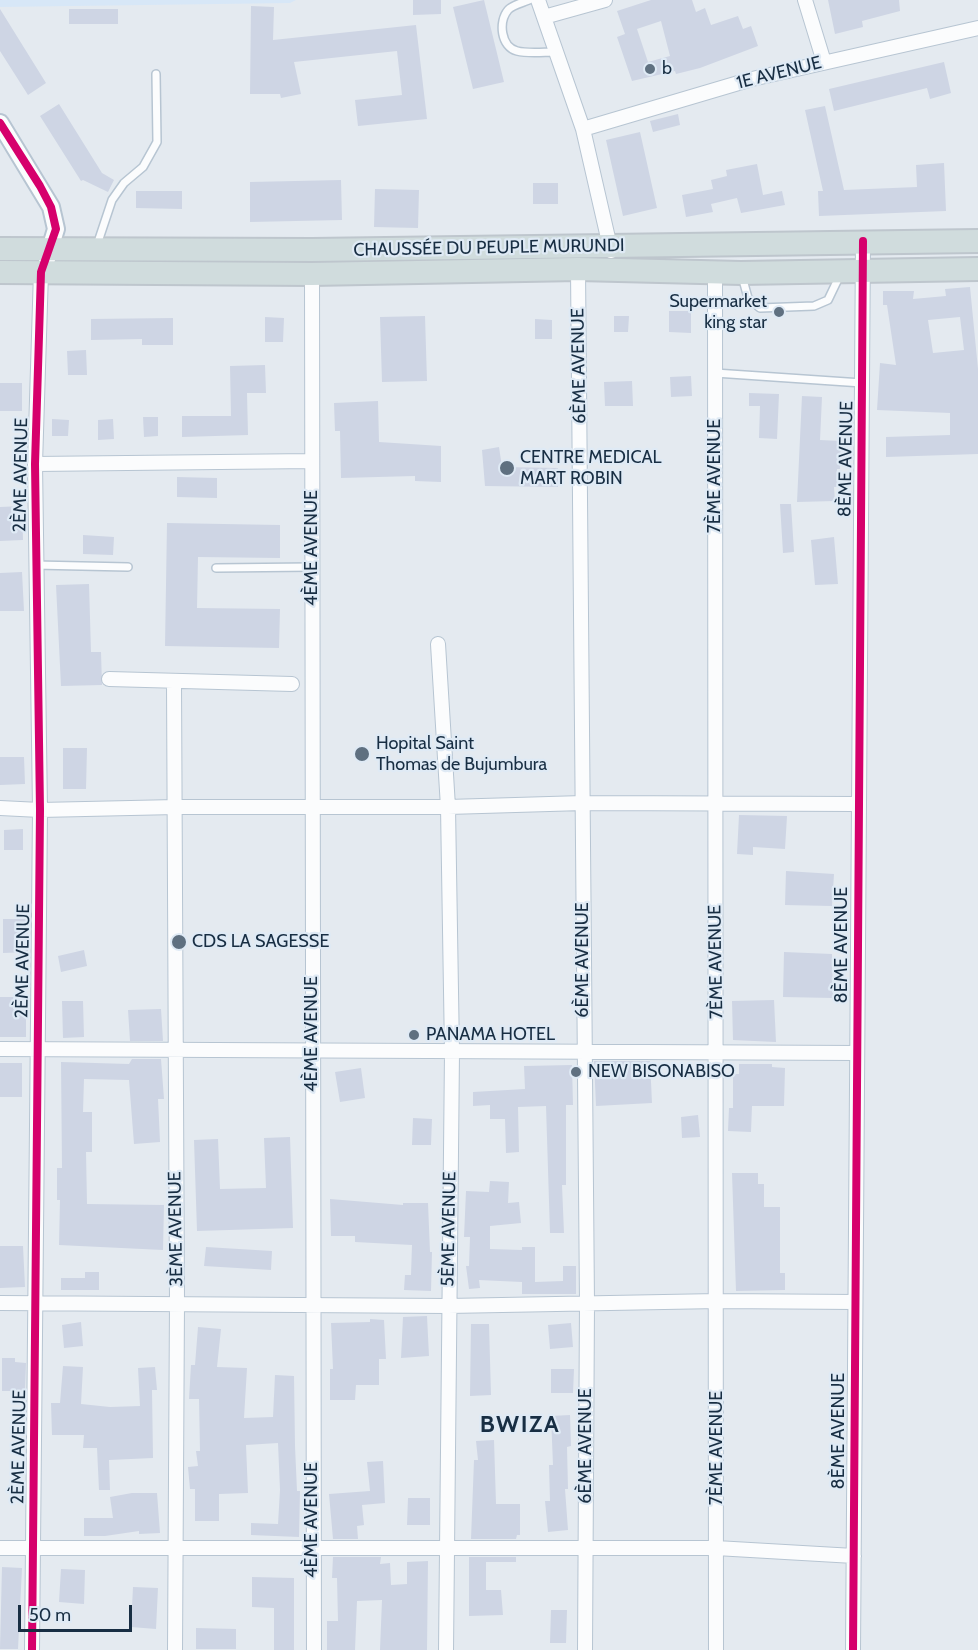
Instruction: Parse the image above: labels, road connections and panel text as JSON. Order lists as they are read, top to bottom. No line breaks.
{"streets":{"highway":["CHAUSSÉE DU PEUPLE MURUNDI"],"street":["1E AVENUE","6ÈME AVENUE","8ÈME AVENUE","2ÈME AVENUE","7ÈME AVENUE","4ÈME AVENUE","3ÈME AVENUE","5ÈME AVENUE"]},"crossings":[["CHAUSSÉE DU PEUPLE MURUNDI","6ÈME AVENUE"],["CHAUSSÉE DU PEUPLE MURUNDI","8ÈME AVENUE"],["CHAUSSÉE DU PEUPLE MURUNDI","2ÈME AVENUE"],["CHAUSSÉE DU PEUPLE MURUNDI","7ÈME AVENUE"],["CHAUSSÉE DU PEUPLE MURUNDI","4ÈME AVENUE"]],"districts":["BWIZA"],"places":["b","Supermarket king star","CENTRE MEDICAL MART ROBIN","Hopital Saint Thomas de Bujumbura","CDS LA SAGESSE","PANAMA HOTEL","NEW BISONABISO"],"scale_bar":"50 m"}
